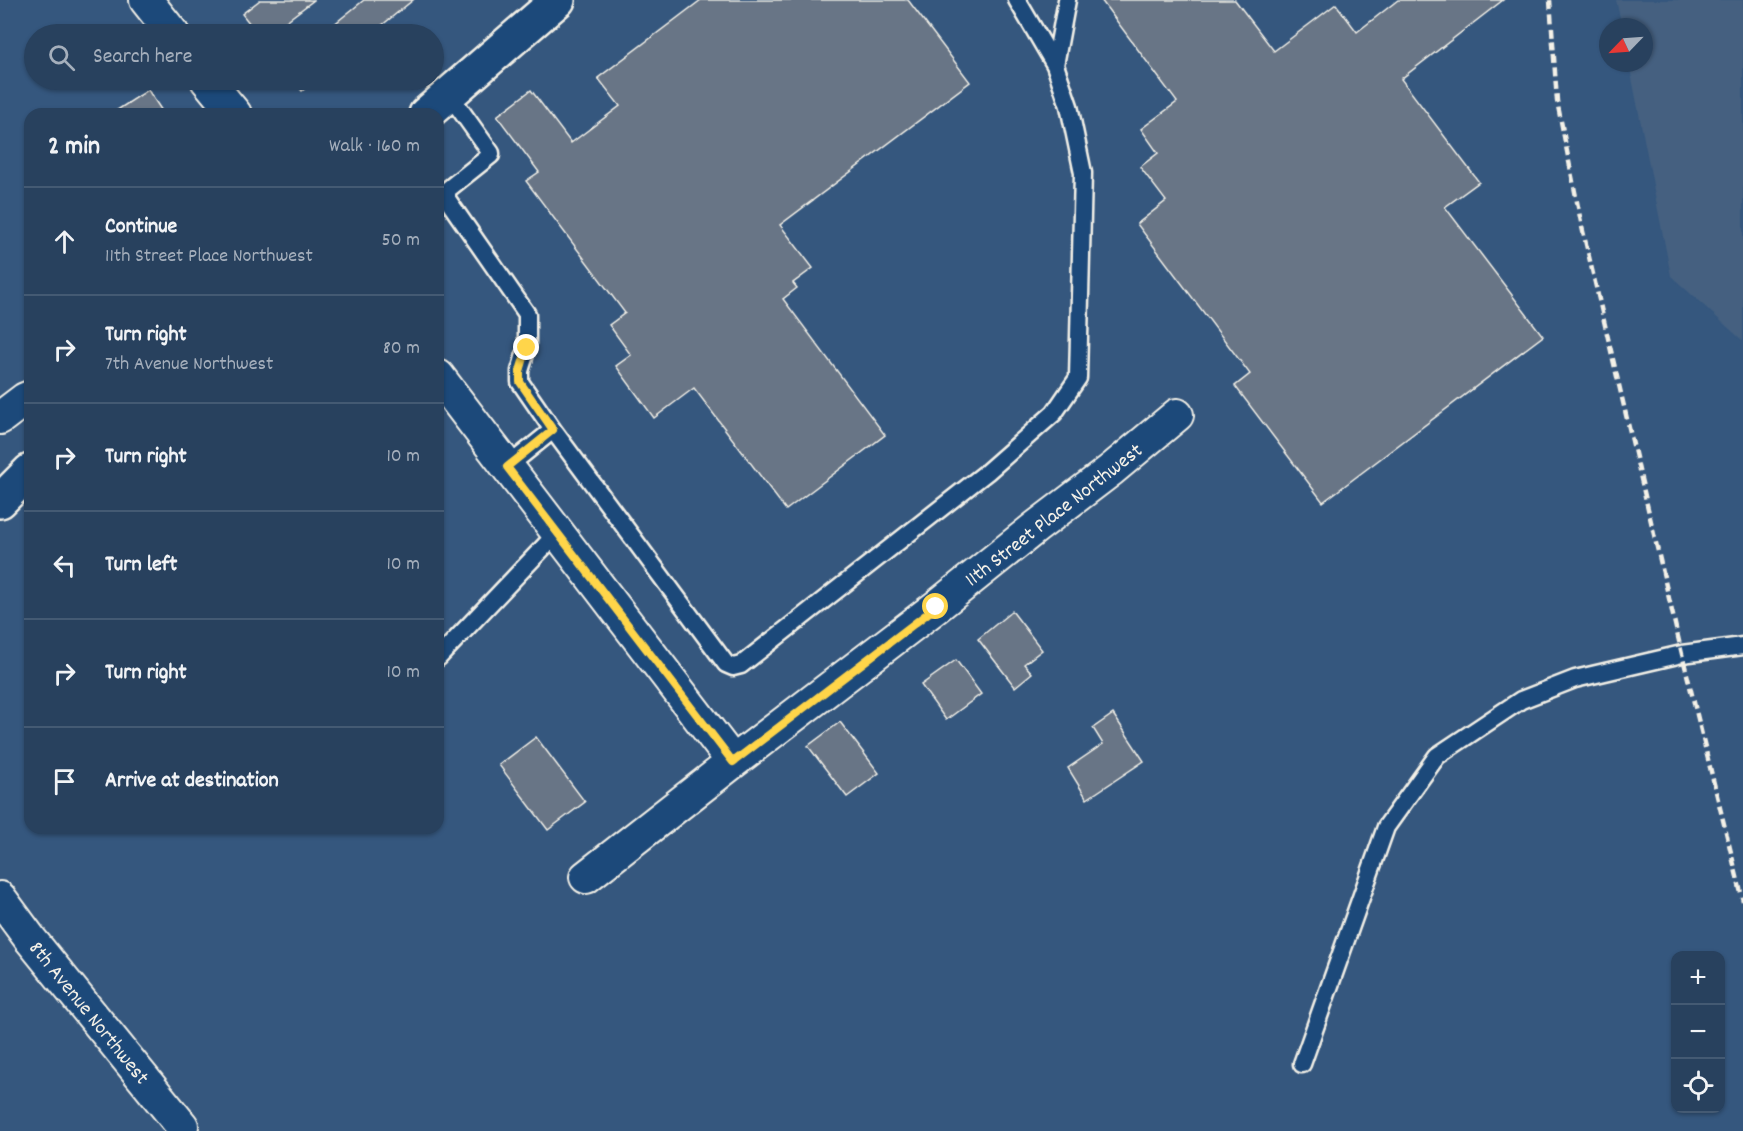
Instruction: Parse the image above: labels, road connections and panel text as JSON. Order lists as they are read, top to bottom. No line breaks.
{"streets":{"street":["11th Street Place Northwest","8th Avenue Northwest"]},"north":"bottom left","page":{"search":"Search here","heading":["2 min","Walk · 160 m"],"list":[["Continue","11th Street Place Northwest","50 m"],["Turn right","7th Avenue Northwest","80 m"],["Turn right","10 m"],["Turn left","10 m"],["Turn right","10 m"],"Arrive at destination"],"map_buttons":["+","−"]}}
